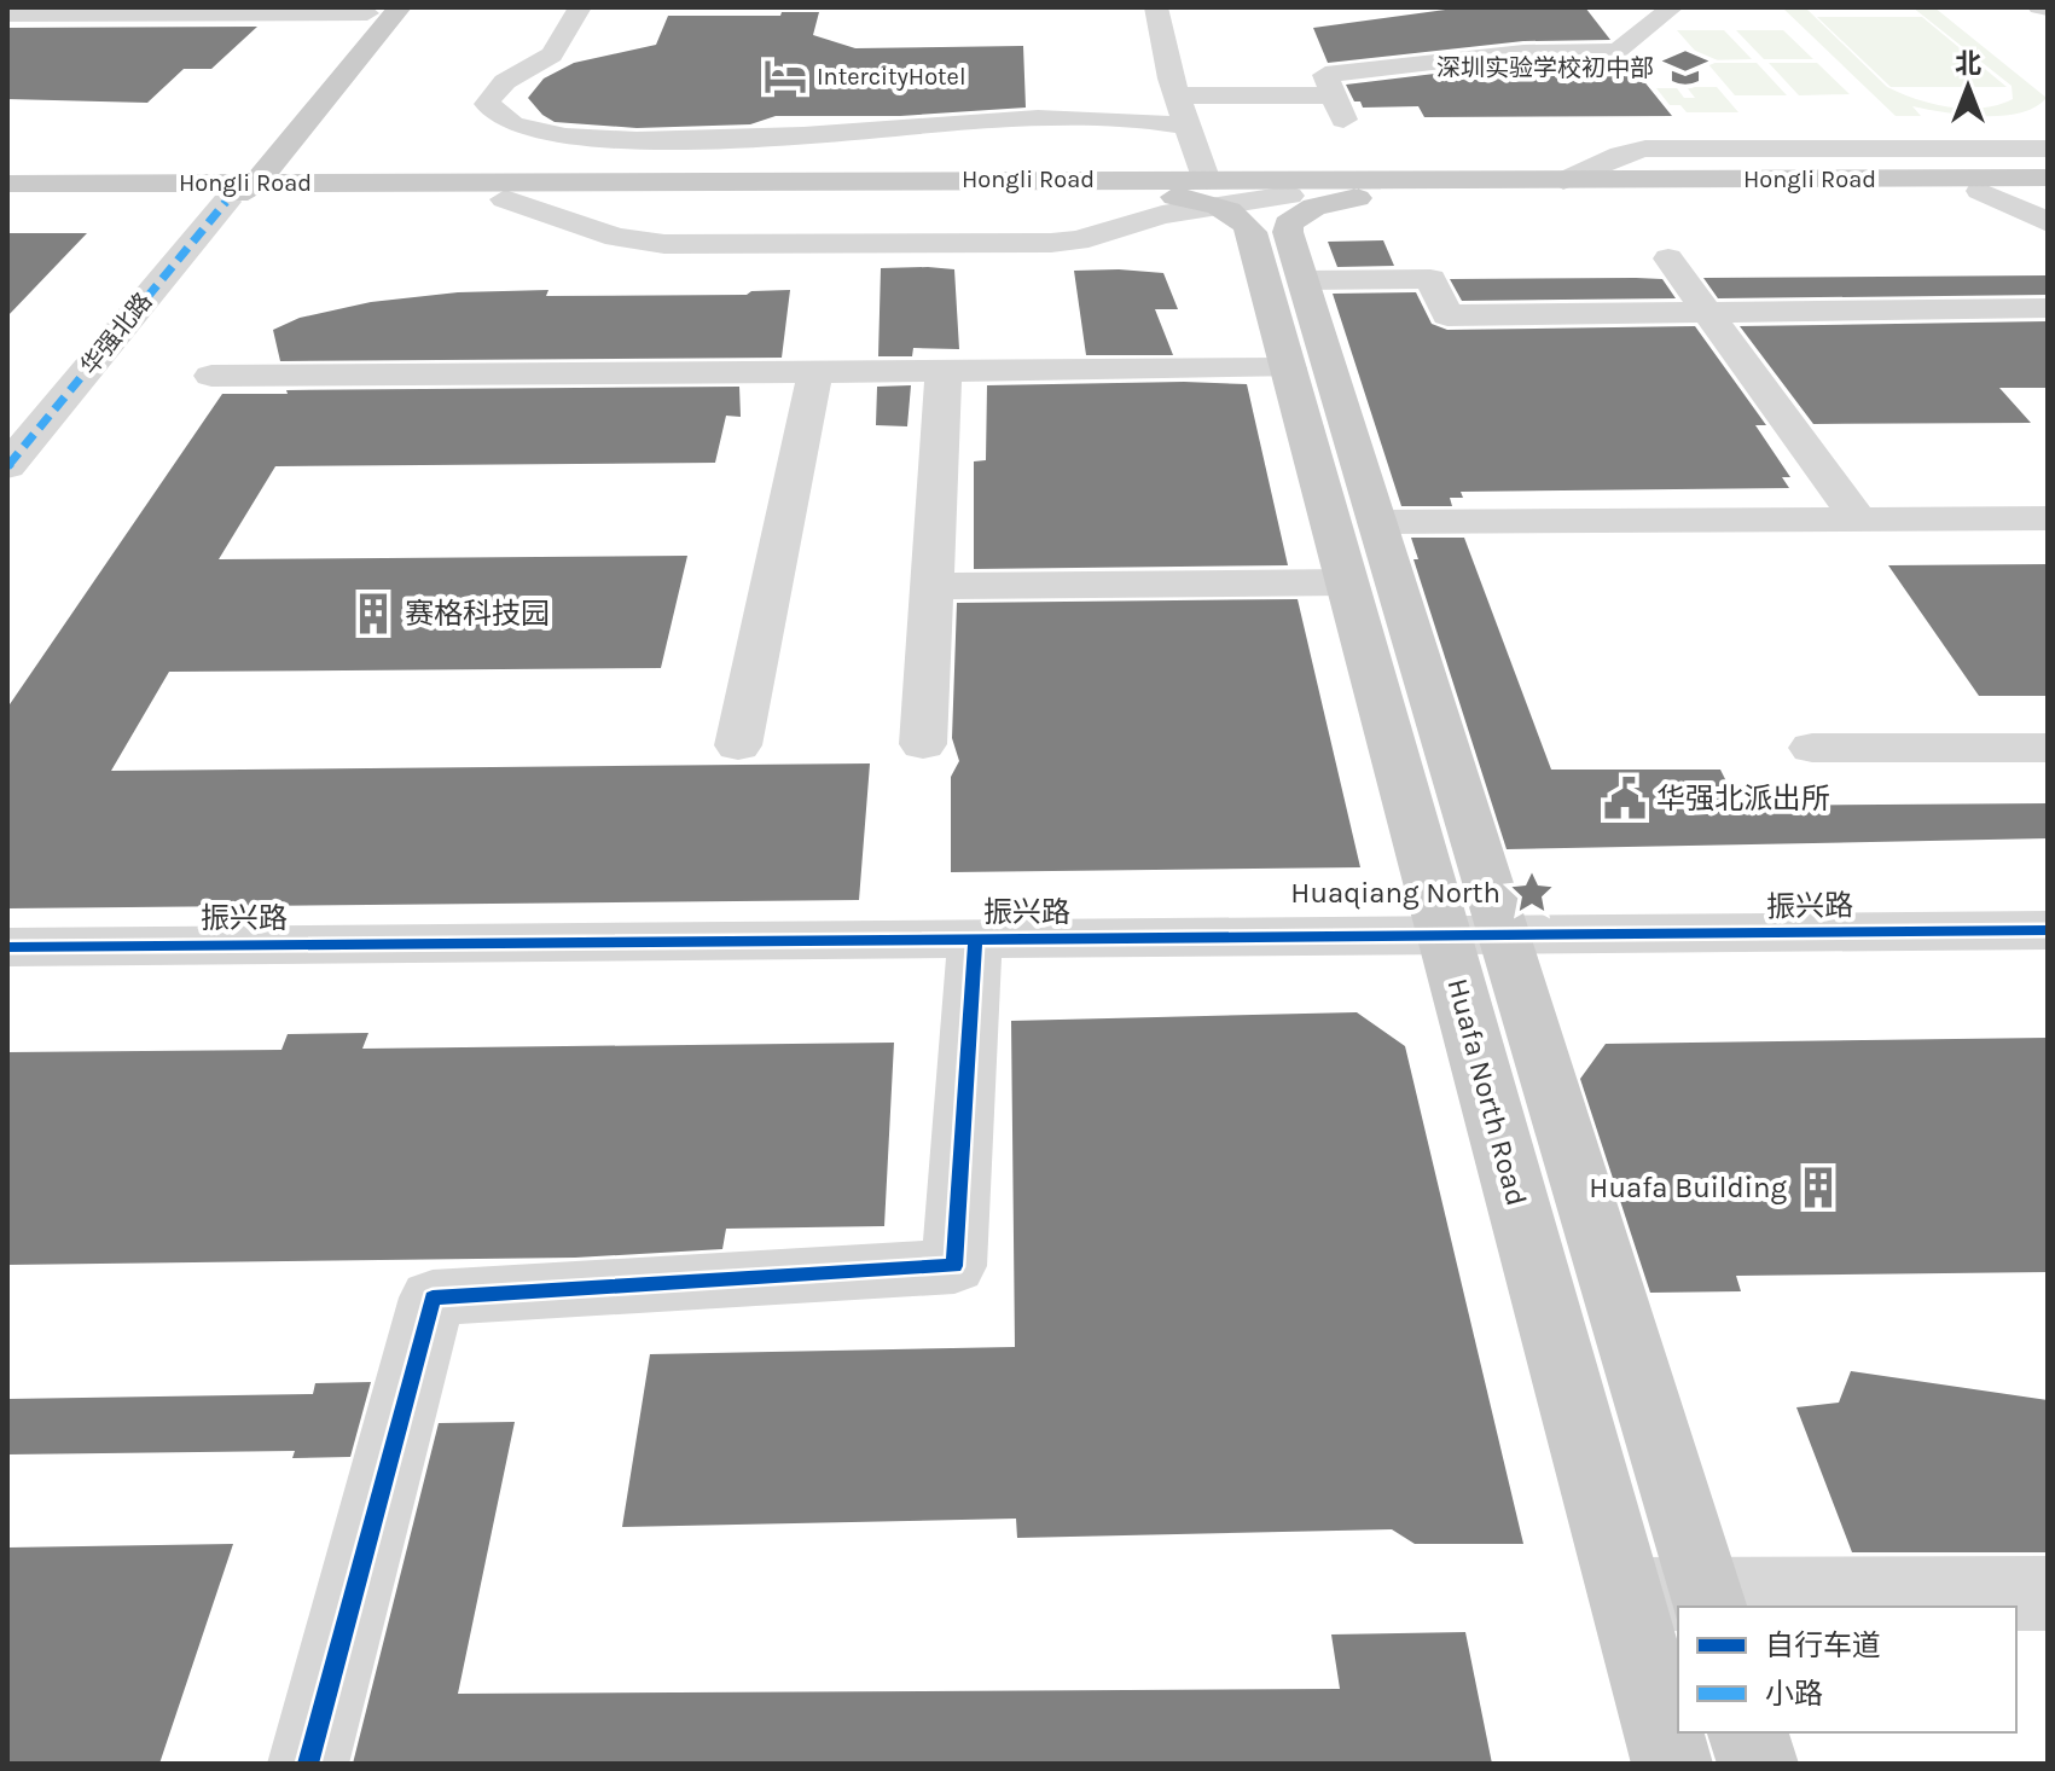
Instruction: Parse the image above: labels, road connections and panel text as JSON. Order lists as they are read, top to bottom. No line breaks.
{"streets":{"main road":["Hongli Road","Huafa North Road"],"street":["华强北路","振兴路"]},"crossings":[["Hongli Road","华强北路"],["Hongli Road","Huafa North Road"],["振兴路","Huafa North Road"]],"places":{"school or university":["深圳实验学校初中部"],"hotel":["IntercityHotel"],"building":["赛格科技园","Huafa Building"],"public building":["华强北派出所"],"place":["Huaqiang North"]},"legend":["自行车道","小路"],"north":"top"}
